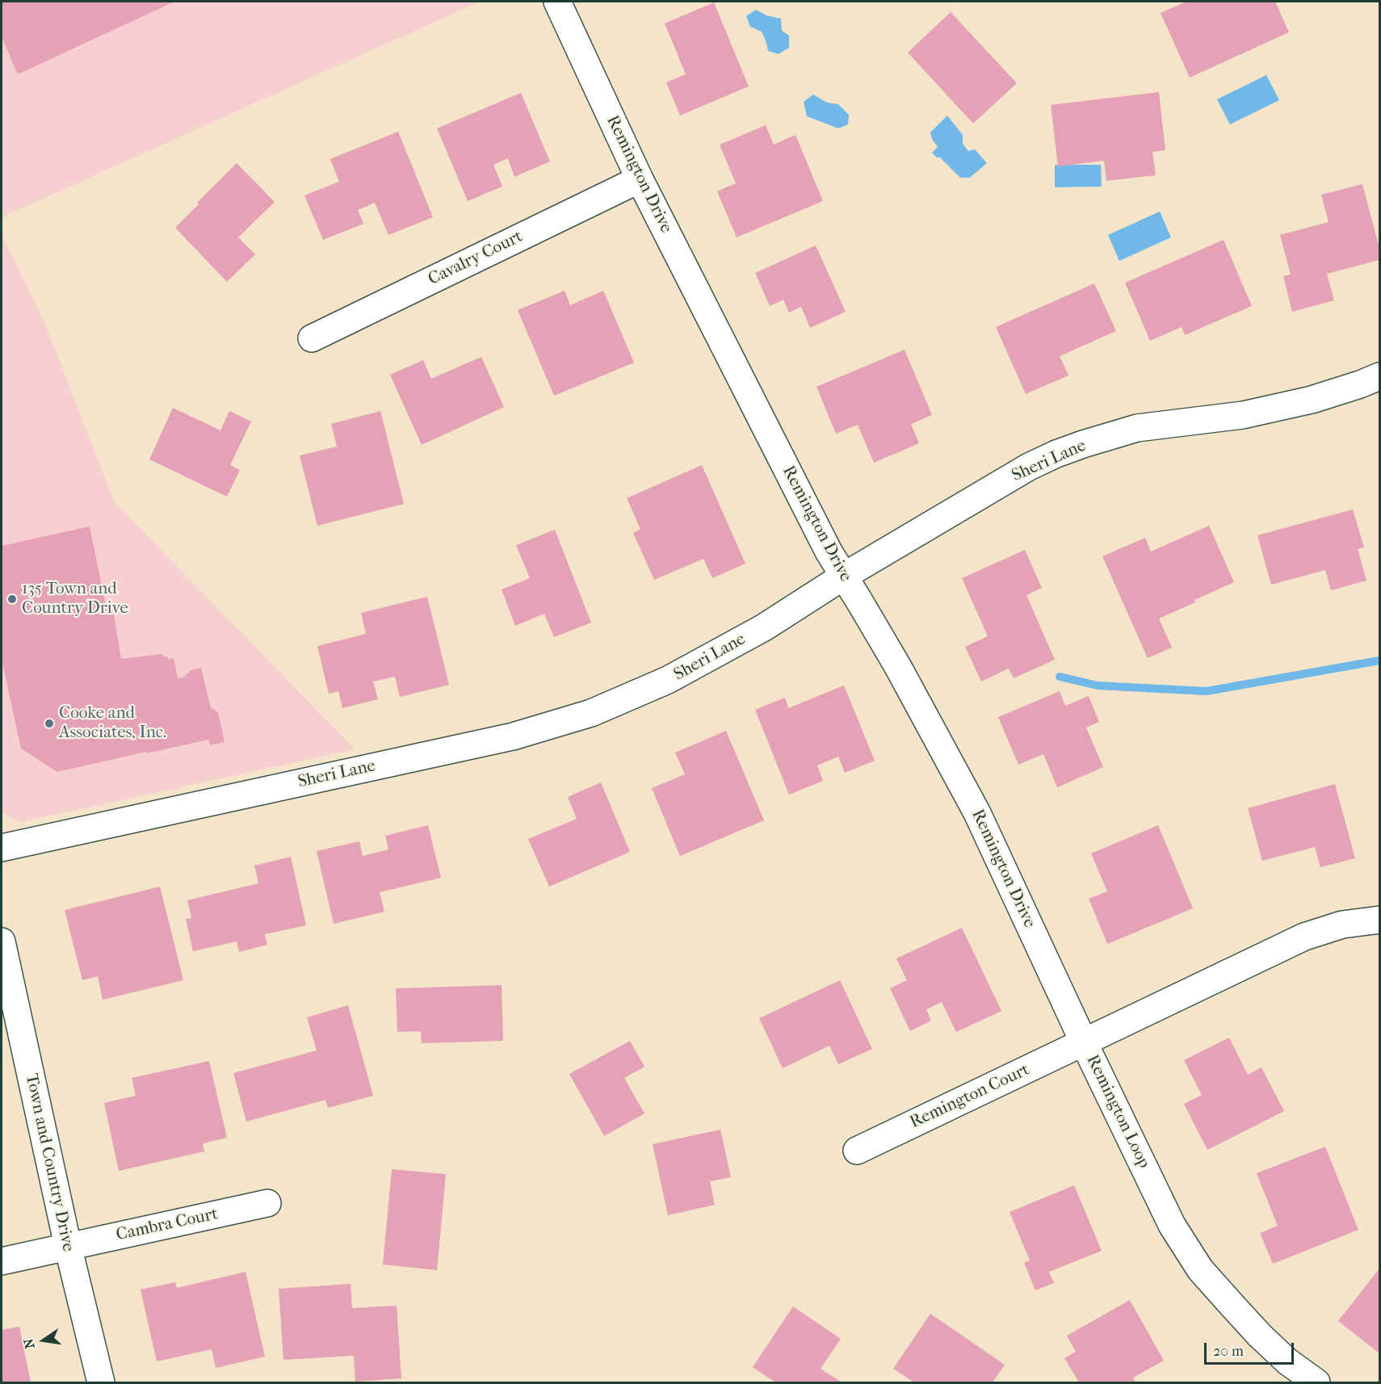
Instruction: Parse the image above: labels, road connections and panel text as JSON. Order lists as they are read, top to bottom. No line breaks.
{"streets":{"street":["Remington Drive","Cavalry Court","Sheri Lane","Remington Court","Remington Loop","Town and Country Drive","Cambra Court"]},"crossings":[["Remington Drive","Cavalry Court"],["Remington Drive","Sheri Lane"],["Remington Drive","Remington Court"],["Remington Drive","Remington Loop"],["Remington Court","Remington Loop"],["Town and Country Drive","Cambra Court"]],"places":["135 Town and Country Drive","Cooke and Associates, Inc."],"scale_bar":"20 m","north":"left"}
